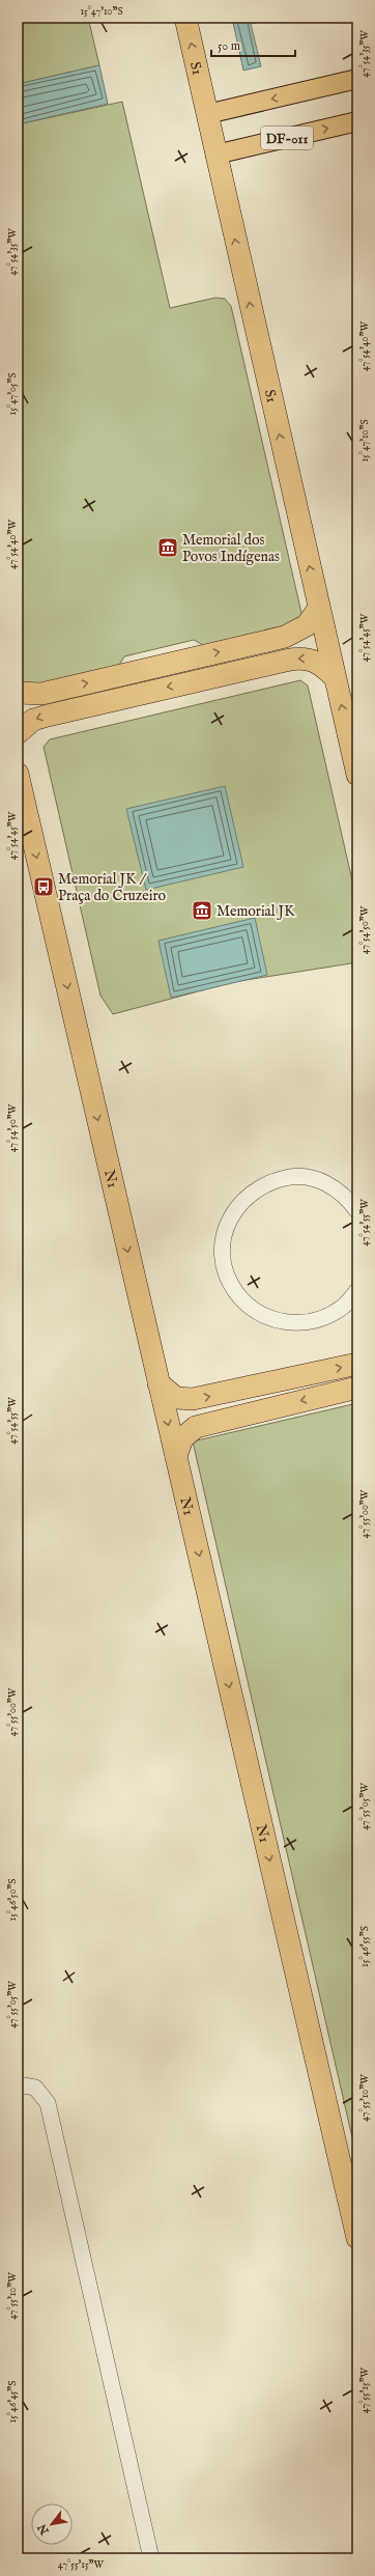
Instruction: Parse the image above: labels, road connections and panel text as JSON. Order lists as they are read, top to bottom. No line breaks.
{"streets":{"highway":["S1","N1"],"main road":["DF-011"]},"crossings":[["S1","DF-011"]],"one_way":["S1","N1"],"places":{"museum":["Memorial dos Povos Indígenas","Memorial JK"],"bus stop":["Memorial JK / Praça do Cruzeiro"]},"scale_bar":"50 m","north":"bottom left","coordinates":["15°47'10\"S","47°54'35\"W","47°54'40\"W","15°47'05\"S","47°54'45\"W","47°54'50\"W","47°54'55\"W","47°55'00\"W","47°55'05\"W","15°46'50\"S","15°46'55\"S","47°55'10\"W","47°55'15\"W","15°46'45\"S"]}
